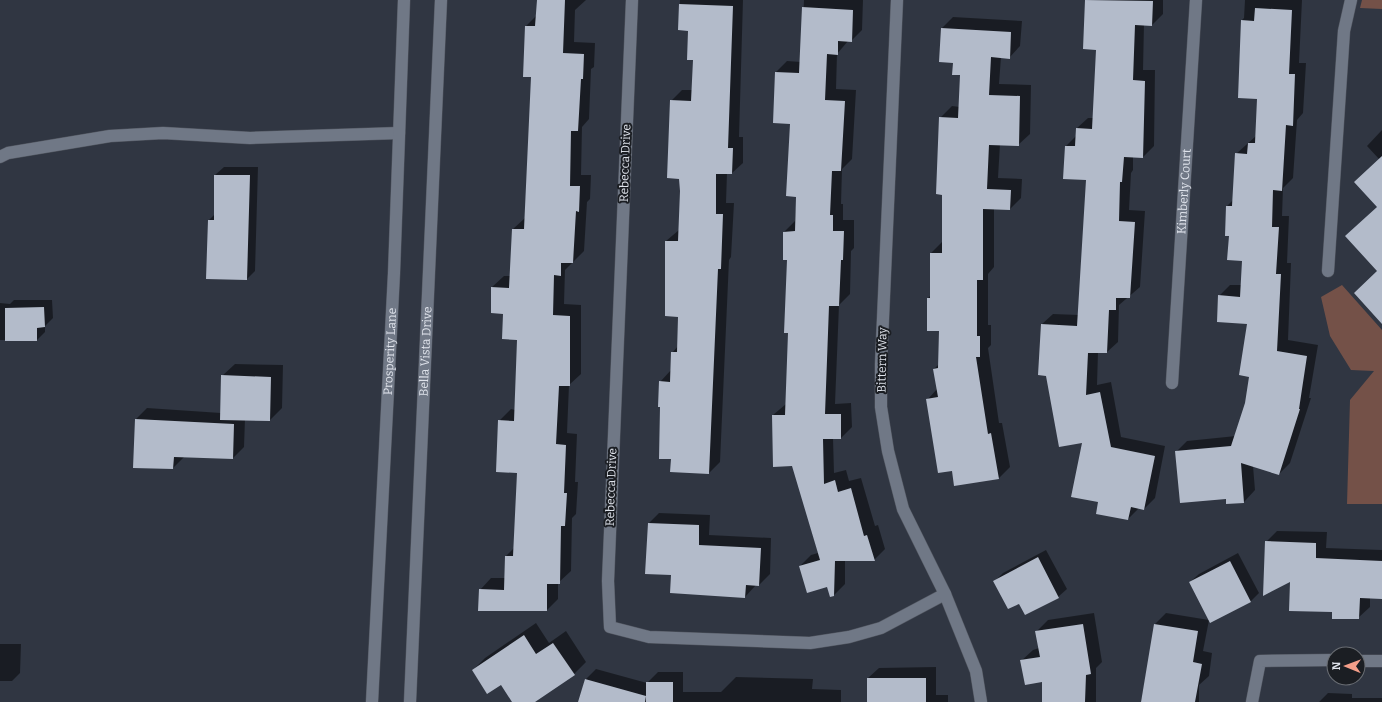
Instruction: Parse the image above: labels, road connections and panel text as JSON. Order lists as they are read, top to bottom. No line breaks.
{"streets":{"street":["Rebecca Drive","Kimberly Court","Prosperity Lane","Bella Vista Drive","Bittern Way"]},"crossings":[["Rebecca Drive","Bittern Way"]],"north":"left"}
